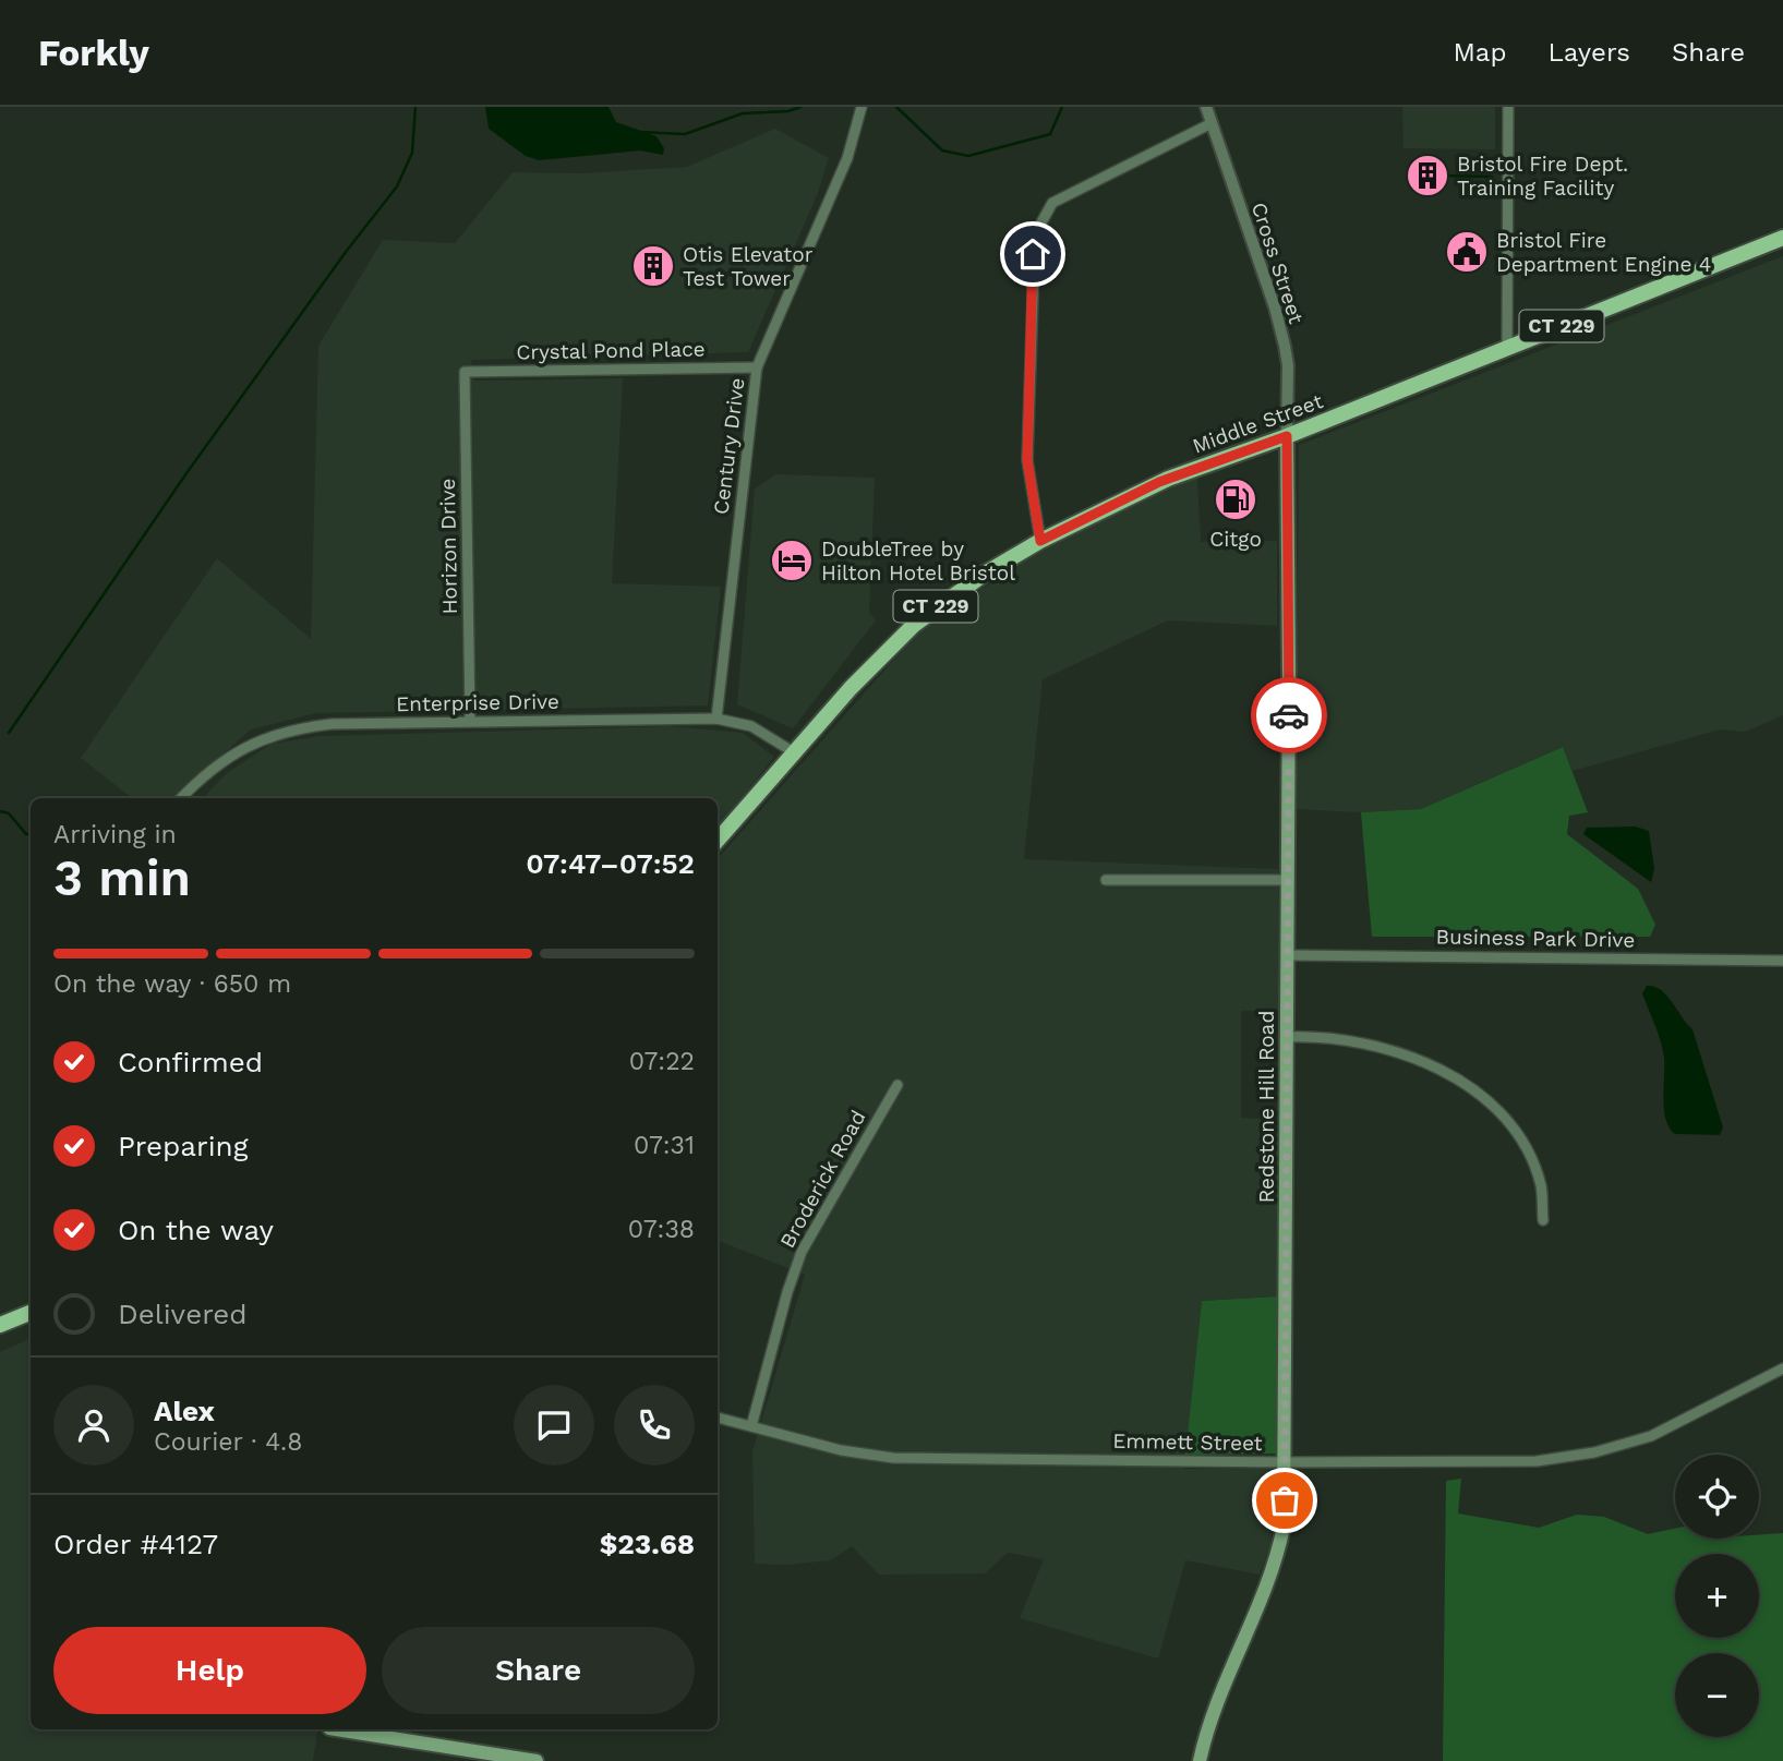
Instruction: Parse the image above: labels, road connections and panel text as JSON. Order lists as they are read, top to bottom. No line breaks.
{"streets":{"main road":["CT 229","Middle Street","Redstone Hill Road"],"street":["Cross Street","Crystal Pond Place","Century Drive","Horizon Drive","Enterprise Drive","Business Park Drive","Broderick Road","Emmett Street"]},"crossings":[["Cross Street","Middle Street"],["Cross Street","Redstone Hill Road"],["Crystal Pond Place","Century Drive"],["Crystal Pond Place","Horizon Drive"],["Middle Street","Enterprise Drive"],["Middle Street","Redstone Hill Road"],["Century Drive","Enterprise Drive"],["Horizon Drive","Enterprise Drive"],["Business Park Drive","Redstone Hill Road"],["Redstone Hill Road","Emmett Street"],["Broderick Road","Emmett Street"]],"places":{"building":["Bristol Fire Dept. Training Facility","Otis Elevator Test Tower"],"public building":["Bristol Fire Department Engine 4"],"fuel station":["Citgo"],"hotel":["DoubleTree by Hilton Hotel Bristol"]},"page":{"header":"Forkly","nav":["Map","Layers","Share"],"heading":["3 min","Arriving in","07:47–07:52"],"panel":["Alex","Courier · 4.8","Order #4127","$23.68"],"bar":"On the way · 650 m","list":[["Confirmed","07:22"],["Preparing","07:31"],["On the way","07:38"],"Delivered"],"map_buttons":["+","−"],"buttons":["Help","Share"]}}
